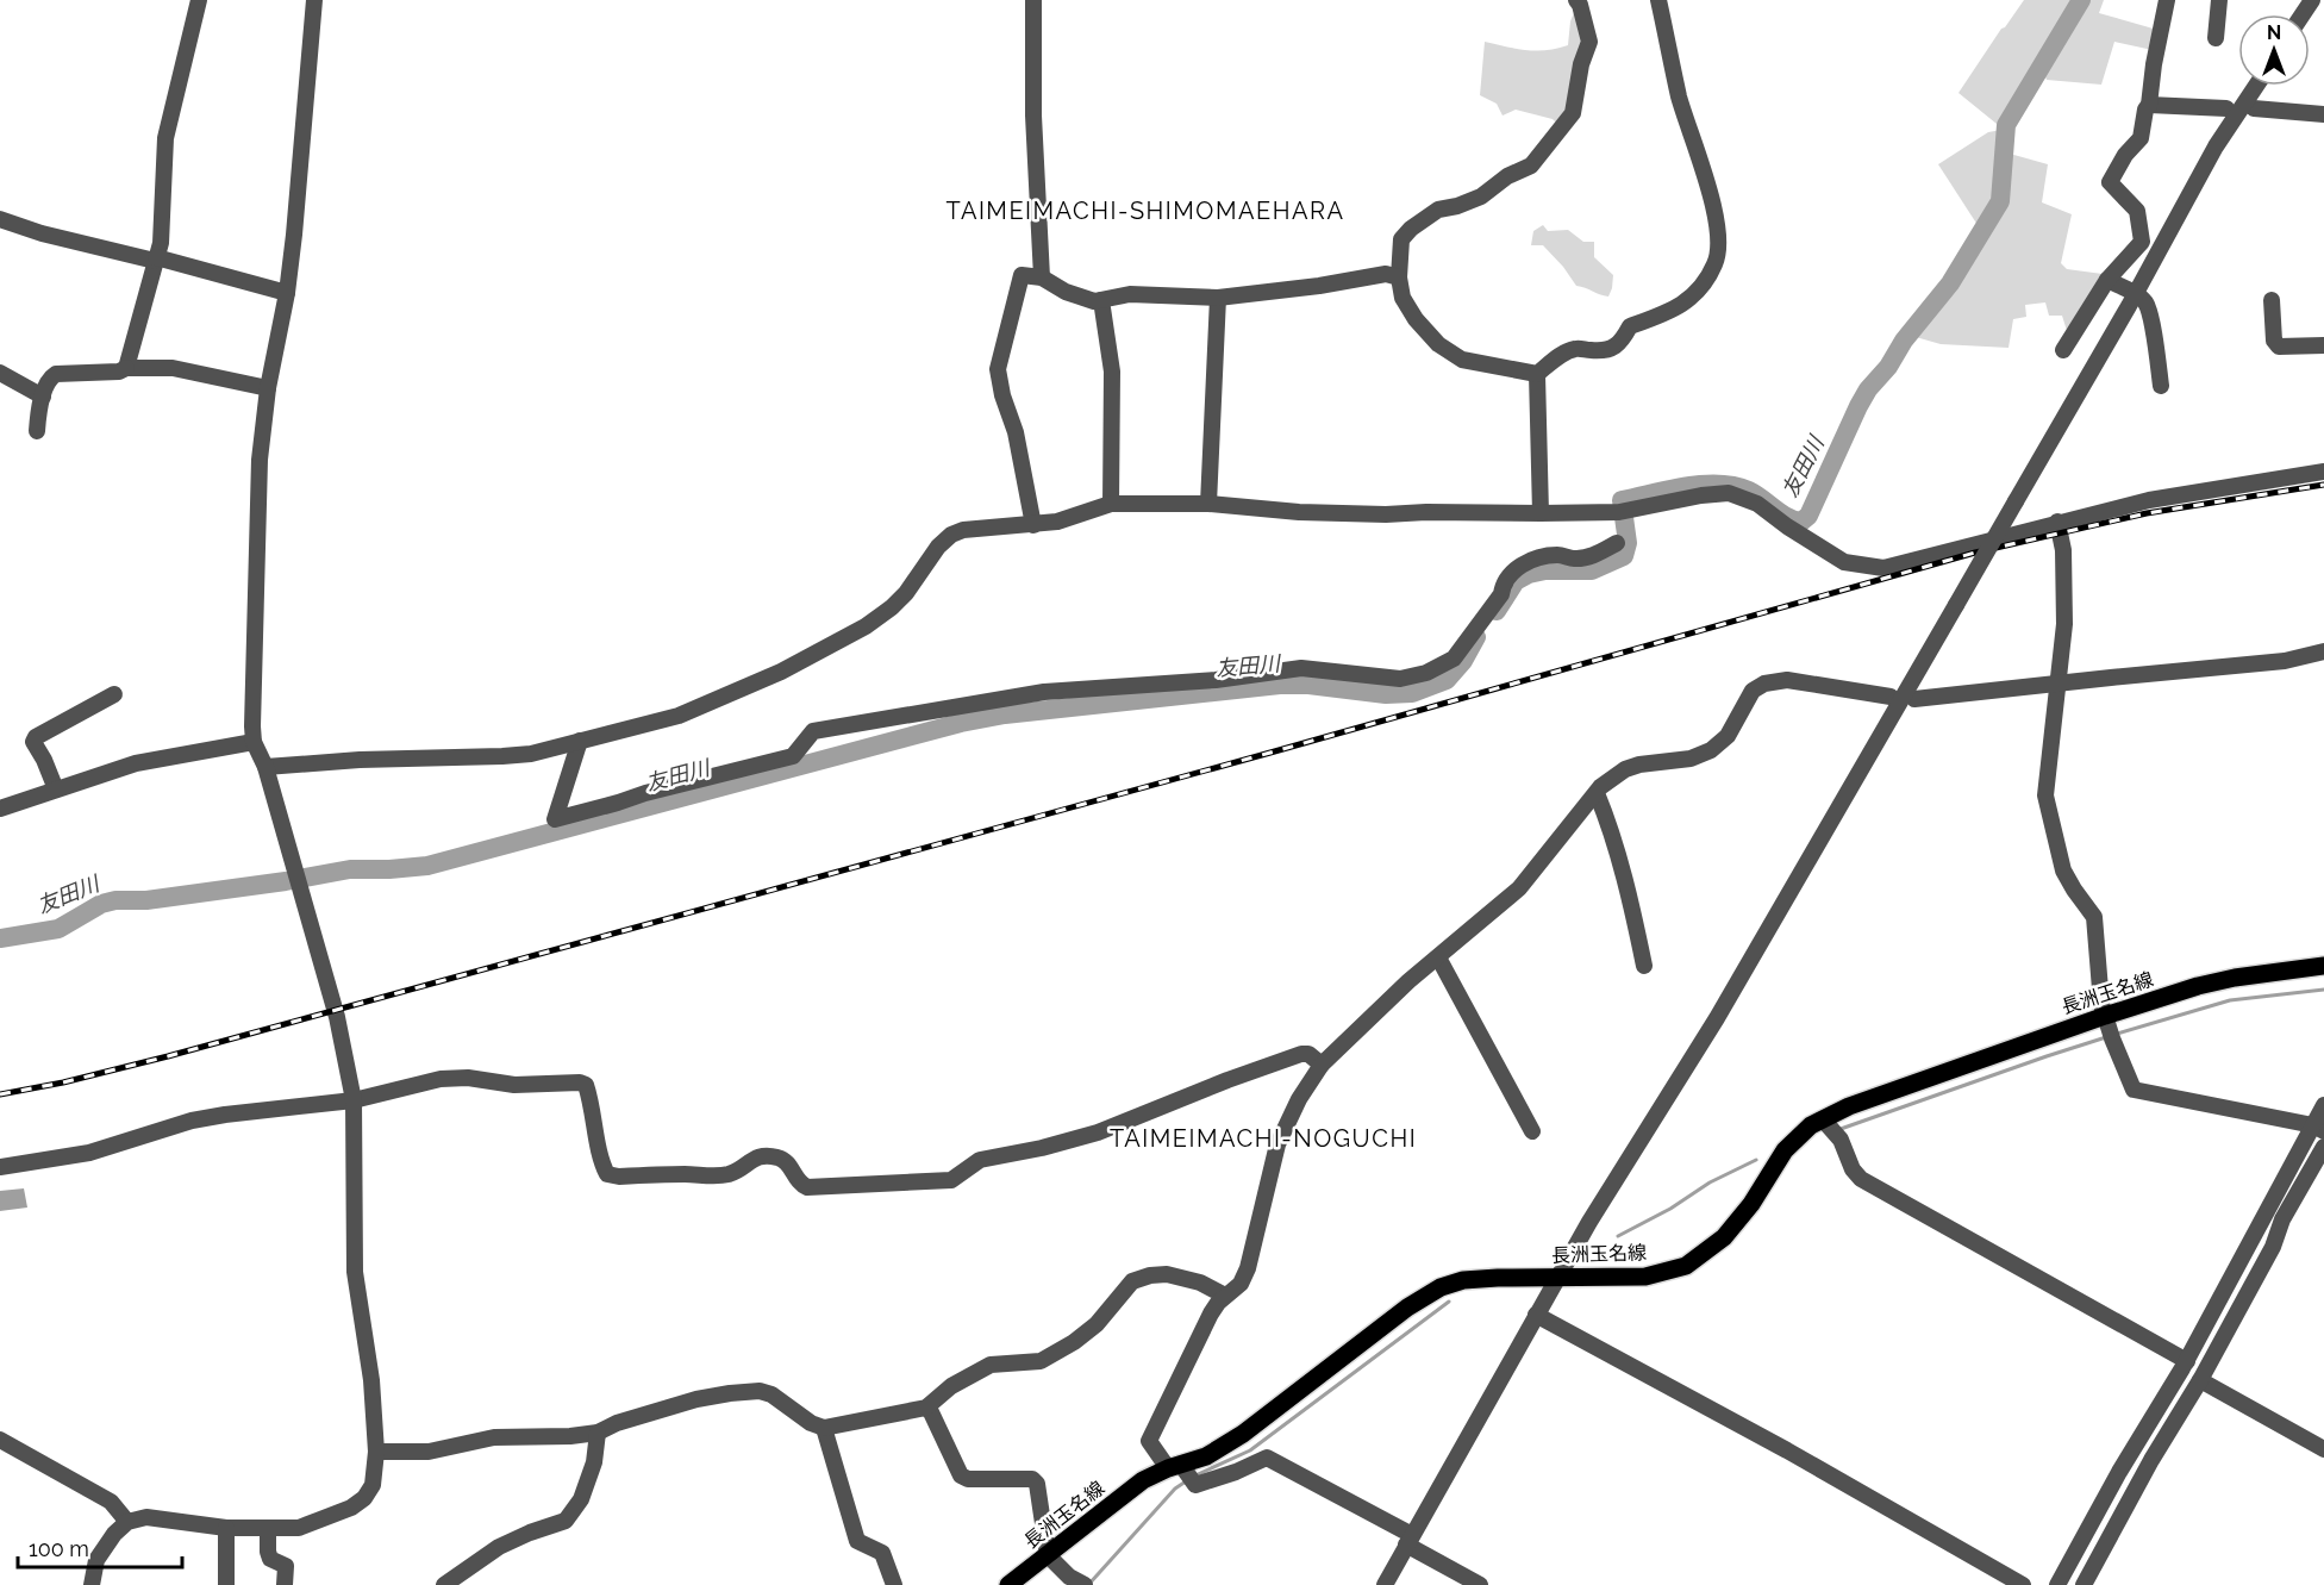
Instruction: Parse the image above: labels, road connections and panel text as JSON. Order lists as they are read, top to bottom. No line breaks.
{"streets":{"main road":["長洲玉名線"]},"districts":["TAIMEIMACHI-SHIMOMAEHARA","TAIMEIMACHI-NOGUCHI"],"water":["友田川"],"scale_bar":"100 m","north":"top"}
